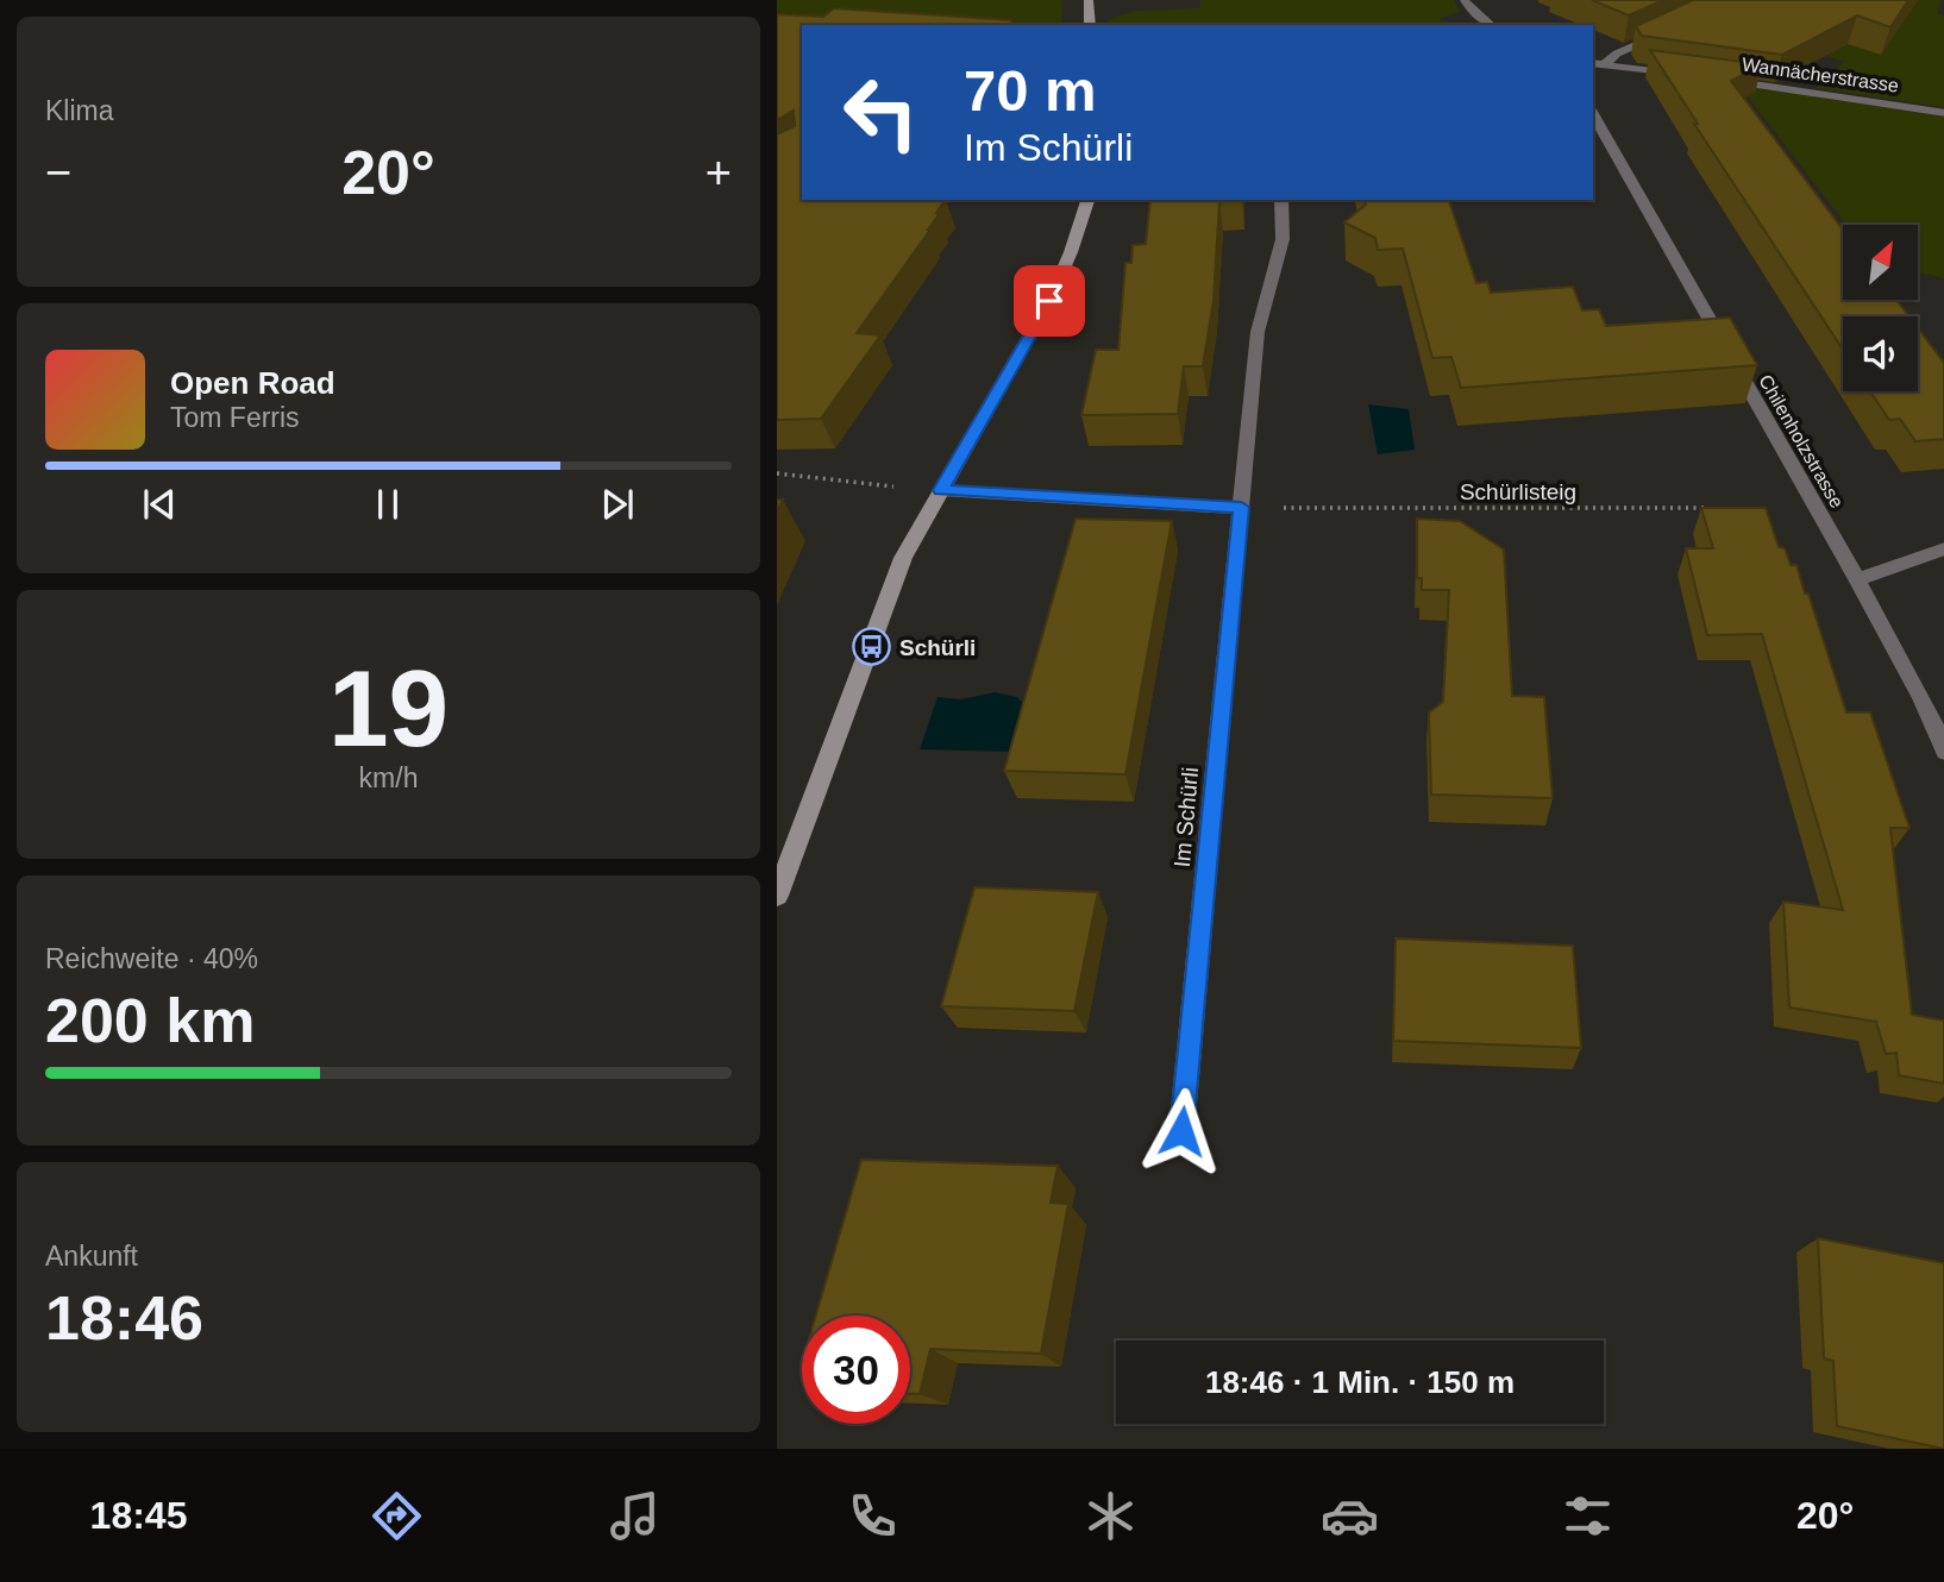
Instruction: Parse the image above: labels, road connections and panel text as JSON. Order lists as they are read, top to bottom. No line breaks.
{"streets":{"street":["Wannächerstrasse","Chilenholzstrasse","Im Schürli"],"path":["Schürlisteig"]},"crossings":[["Schürlisteig","Im Schürli"]],"places":{"bus stop":["Schürli"]},"north":"top right","page":{"tile":["Klima",["19","km/h"],["Reichweite · 40%","200 km"],["Ankunft","18:46"]],"turn":["70 m","Im Schürli"],"heat":["−","20°","+"],"song":["Open Road","Tom Ferris"],"limit":"30","trip":"18:46 · 1 Min. · 150 m","tabs":["18:45","20°"]}}
